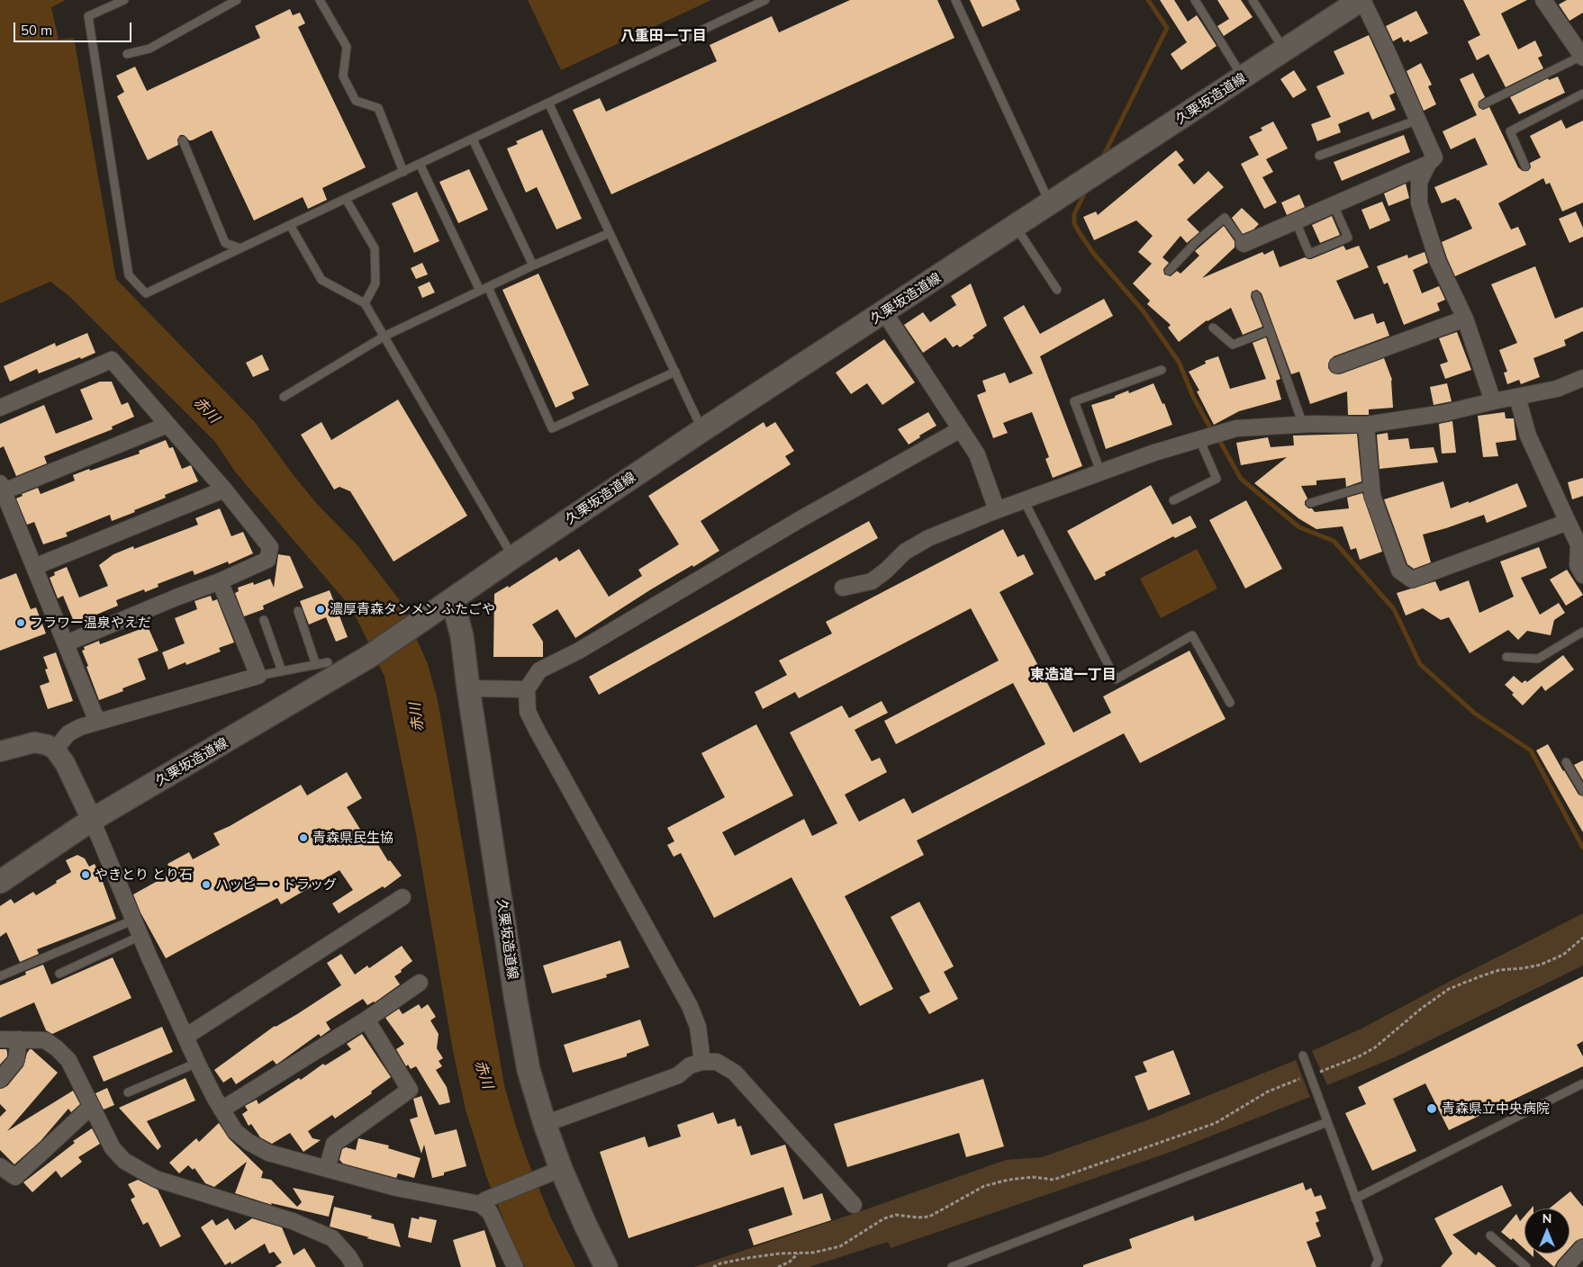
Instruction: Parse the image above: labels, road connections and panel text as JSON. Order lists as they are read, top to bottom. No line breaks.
{"streets":{"main road":["久栗坂造道線"]},"districts":["八重田一丁目","東造道一丁目"],"water":["赤川"],"places":["濃厚青森タンメン ふたごや","フラワー温泉やえだ","青森県民生協","やきとり とり石","ハッピー・ドラッグ","青森県立中央病院"],"scale_bar":"50 m","north":"top"}
